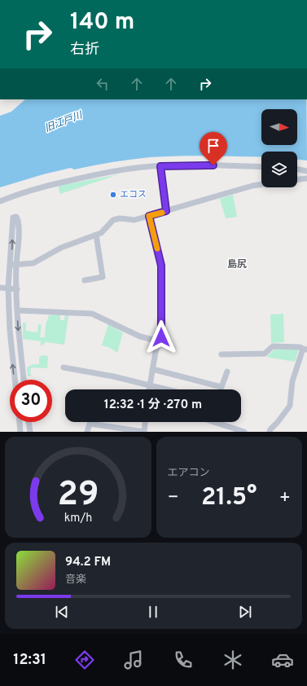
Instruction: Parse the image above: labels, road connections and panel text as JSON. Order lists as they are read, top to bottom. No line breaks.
{"districts":["島尻"],"water":["旧江戸川"],"places":["エコス"],"north":"right","page":{"turn":["140 m","右折"],"limit":"30","trip":"12:32 · 1 分 · 270 m","tile":"エアコン","heat":["−","21.5°","+"],"song":["94.2 FM","音楽"],"tabs":"12:31","gauge":["29","km/h"]}}
